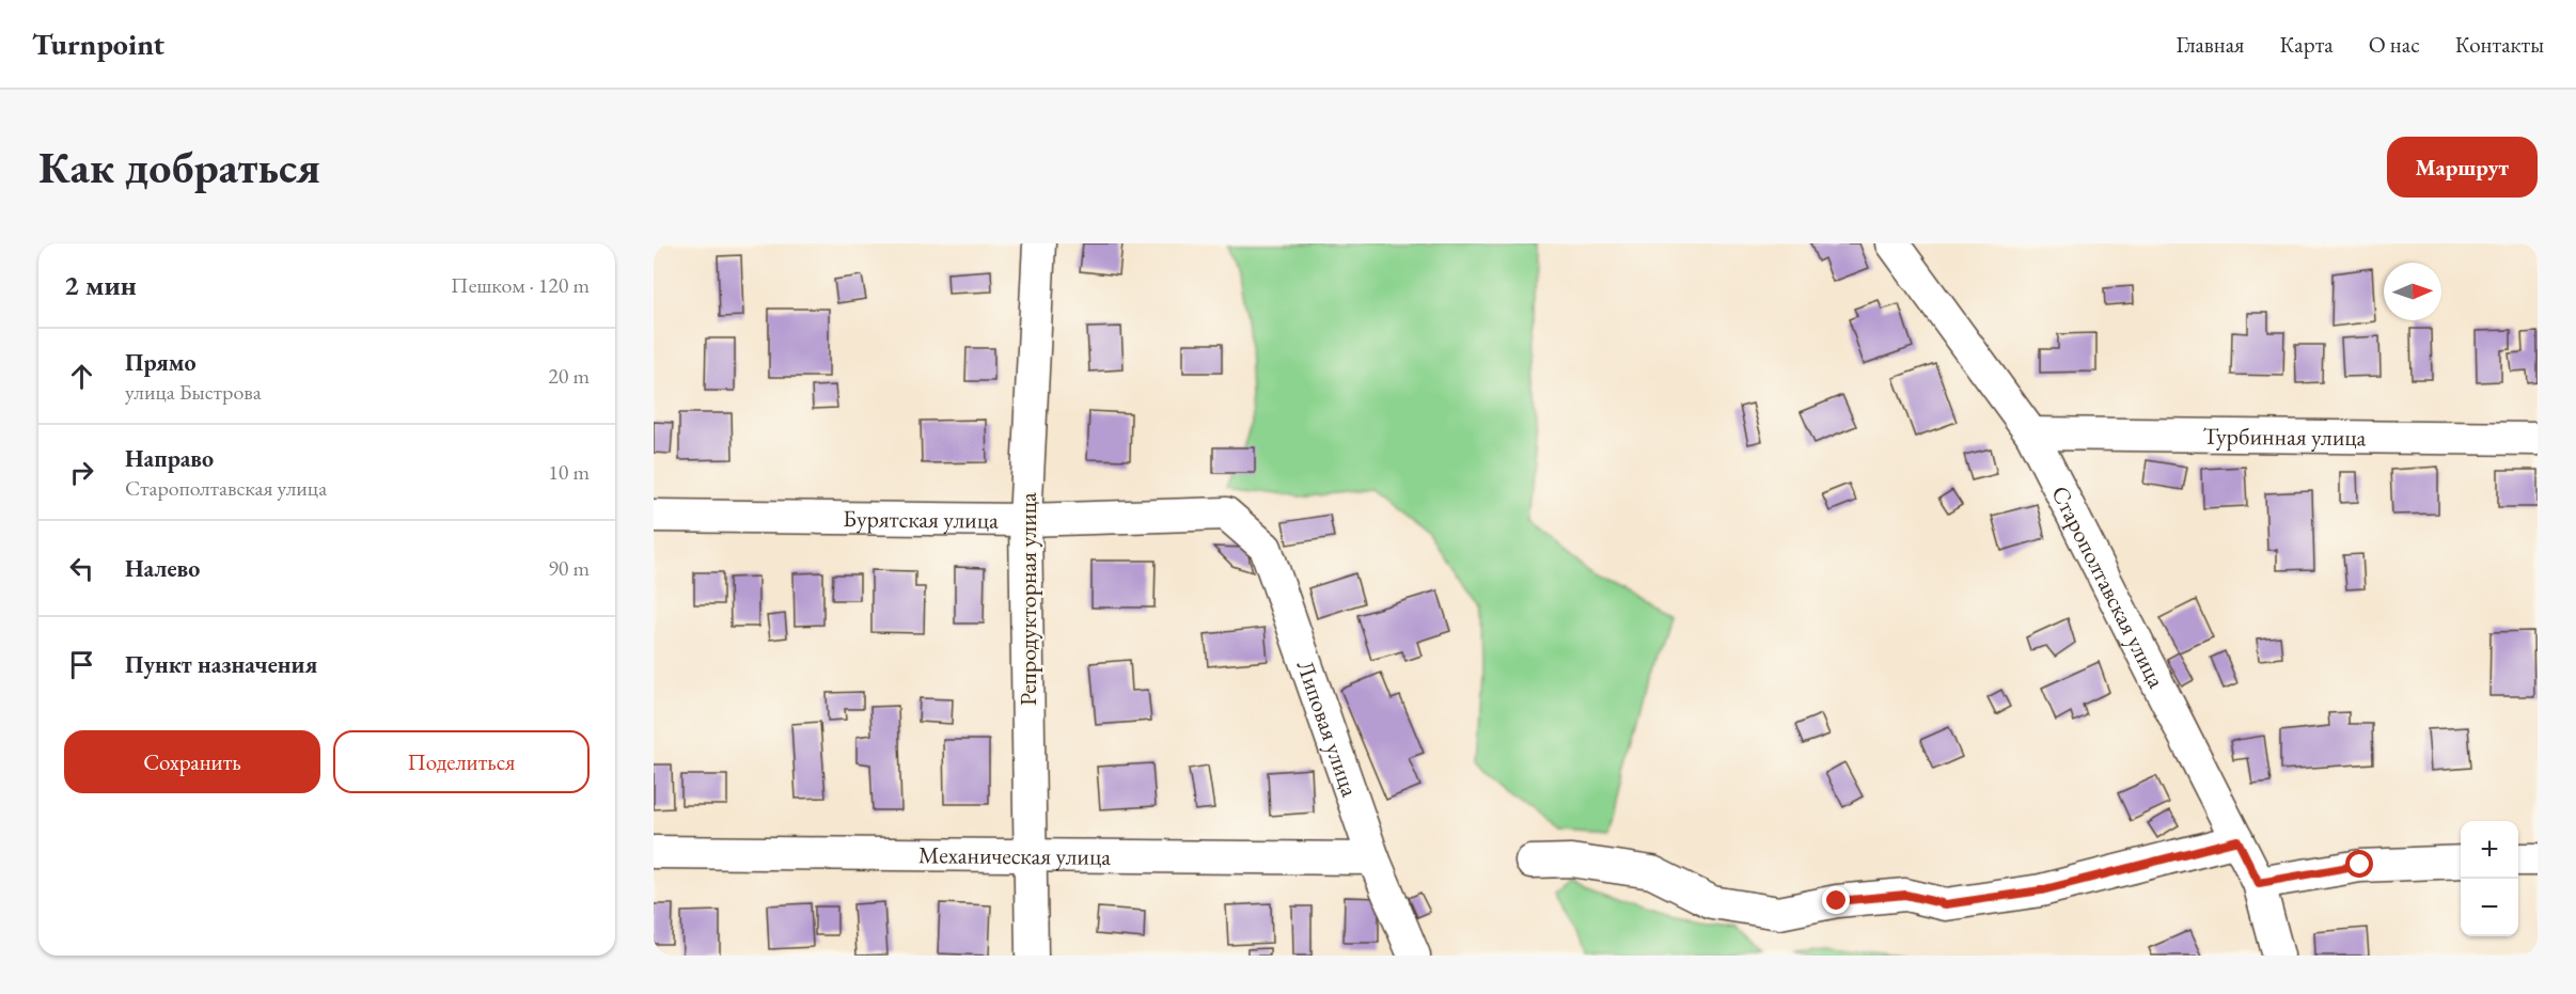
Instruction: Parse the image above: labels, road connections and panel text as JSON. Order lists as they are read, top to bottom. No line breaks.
{"streets":{"street":["Турбинная улица","Бурятская улица","Старополтавская улица","Репродукторная улица","Липовая улица","Механическая улица"]},"crossings":[["Турбинная улица","Старополтавская улица"],["Бурятская улица","Репродукторная улица"],["Бурятская улица","Липовая улица"],["Репродукторная улица","Механическая улица"],["Липовая улица","Механическая улица"]],"north":"right","page":{"header":"Turnpoint","nav":["Главная","Карта","О нас","Контакты"],"buttons":["Маршрут",["Сохранить","Поделиться"]],"title":"Как добраться","heading":["2 мин","Пешком · 120 m"],"list":[["Прямо","улица Быстрова","20 m"],["Направо","Старополтавская улица","10 m"],["Налево","90 m"],"Пункт назначения"],"map_buttons":["+","−"]}}
